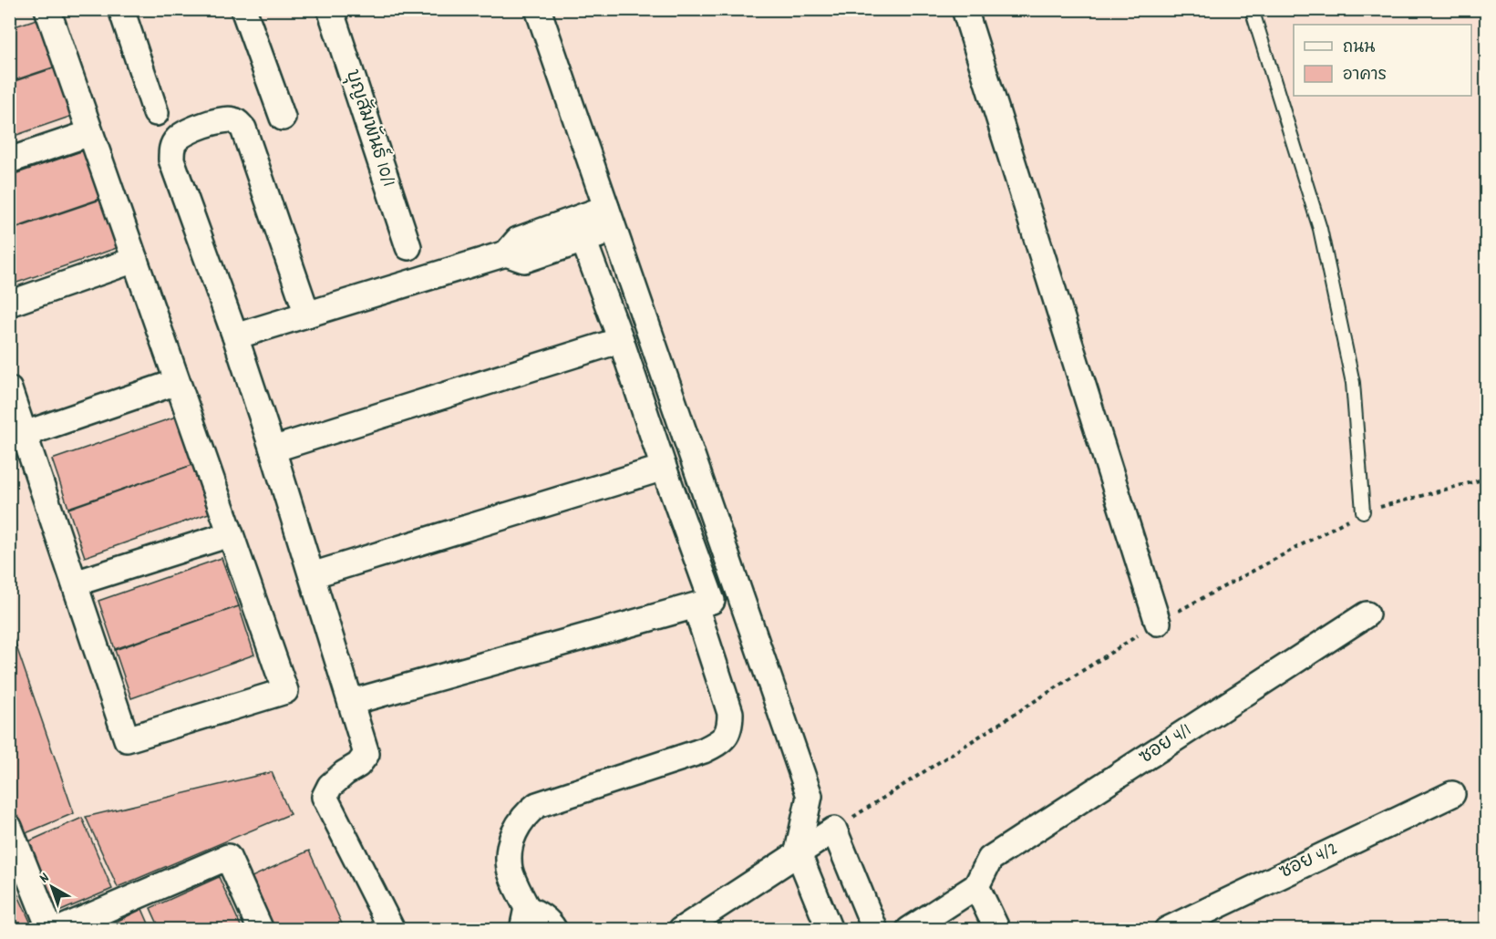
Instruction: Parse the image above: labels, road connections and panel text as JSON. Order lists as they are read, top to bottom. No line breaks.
{"streets":{"street":["บุญสัมพันธ์ 10/1","ซอย 4/1","ซอย 4/2"]},"legend":["ถนน","อาคาร"],"north":"top left"}
